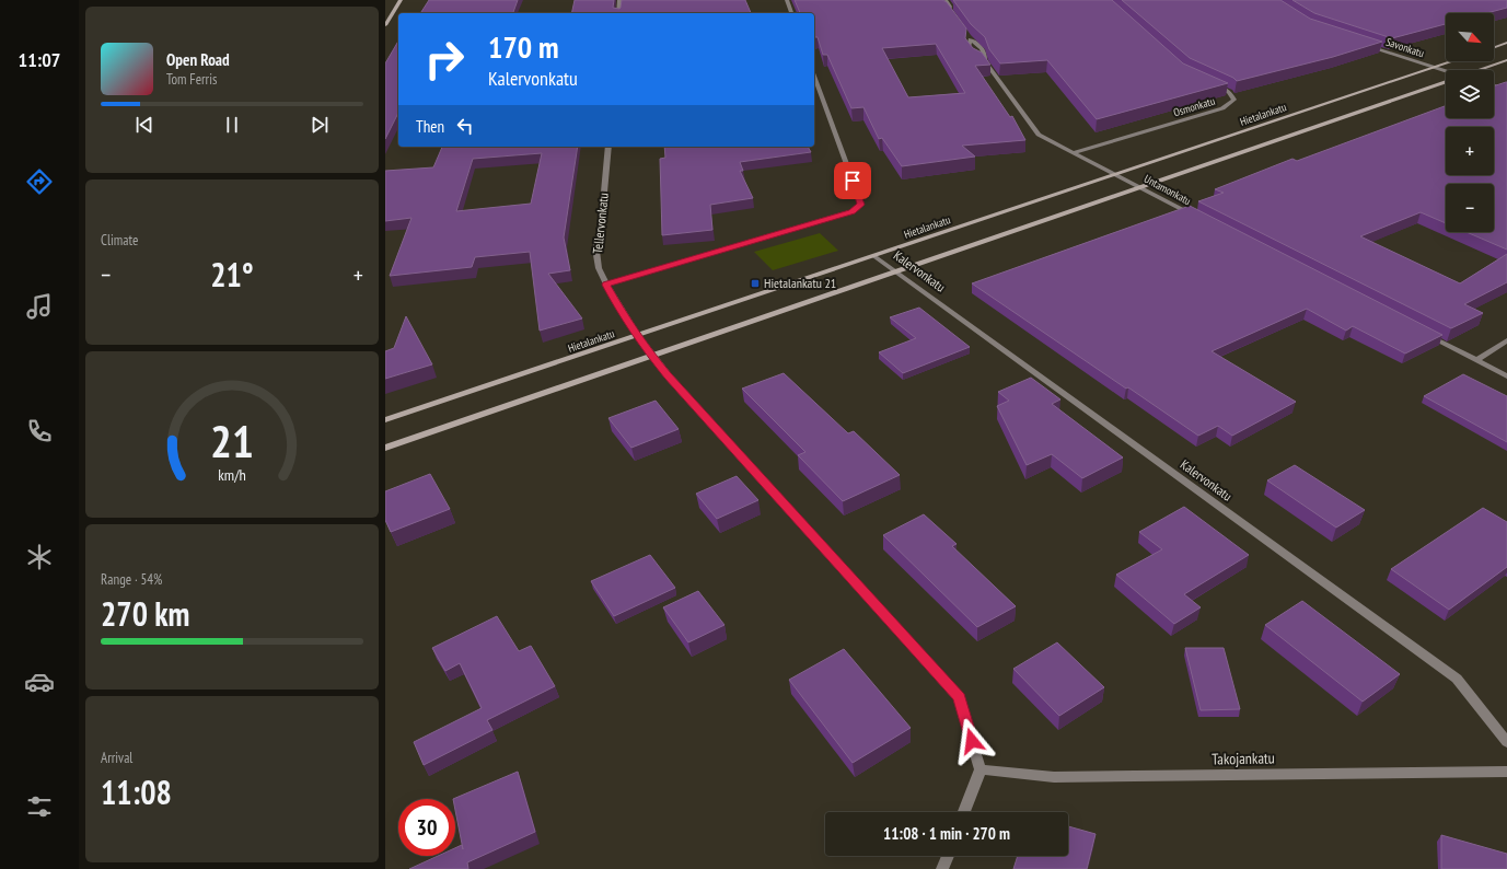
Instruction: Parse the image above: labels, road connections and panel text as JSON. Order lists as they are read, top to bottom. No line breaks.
{"streets":{"main road":["Hietalankatu"],"street":["Savonkatu","Osmonkatu","Untamonkatu","Tellervonkatu","Kalervonkatu","Takojankatu"]},"crossings":[["Savonkatu","Hietalankatu"],["Osmonkatu","Untamonkatu"],["Hietalankatu","Untamonkatu"],["Hietalankatu","Tellervonkatu"],["Hietalankatu","Kalervonkatu"],["Tellervonkatu","Takojankatu"]],"places":{"transit":["Hietalankatu 21"]},"north":"bottom right","page":{"tabs":"11:07","map_buttons":["+","−"],"turn":["170 m","Kalervonkatu"],"song":["Open Road","Tom Ferris"],"then":"Then","tile":["Climate",["Range · 54%","270 km"],["Arrival","11:08"]],"heat":["−","21°","+"],"limit":"30","trip":"11:08 · 1 min · 270 m","gauge":["21","km/h"]}}
